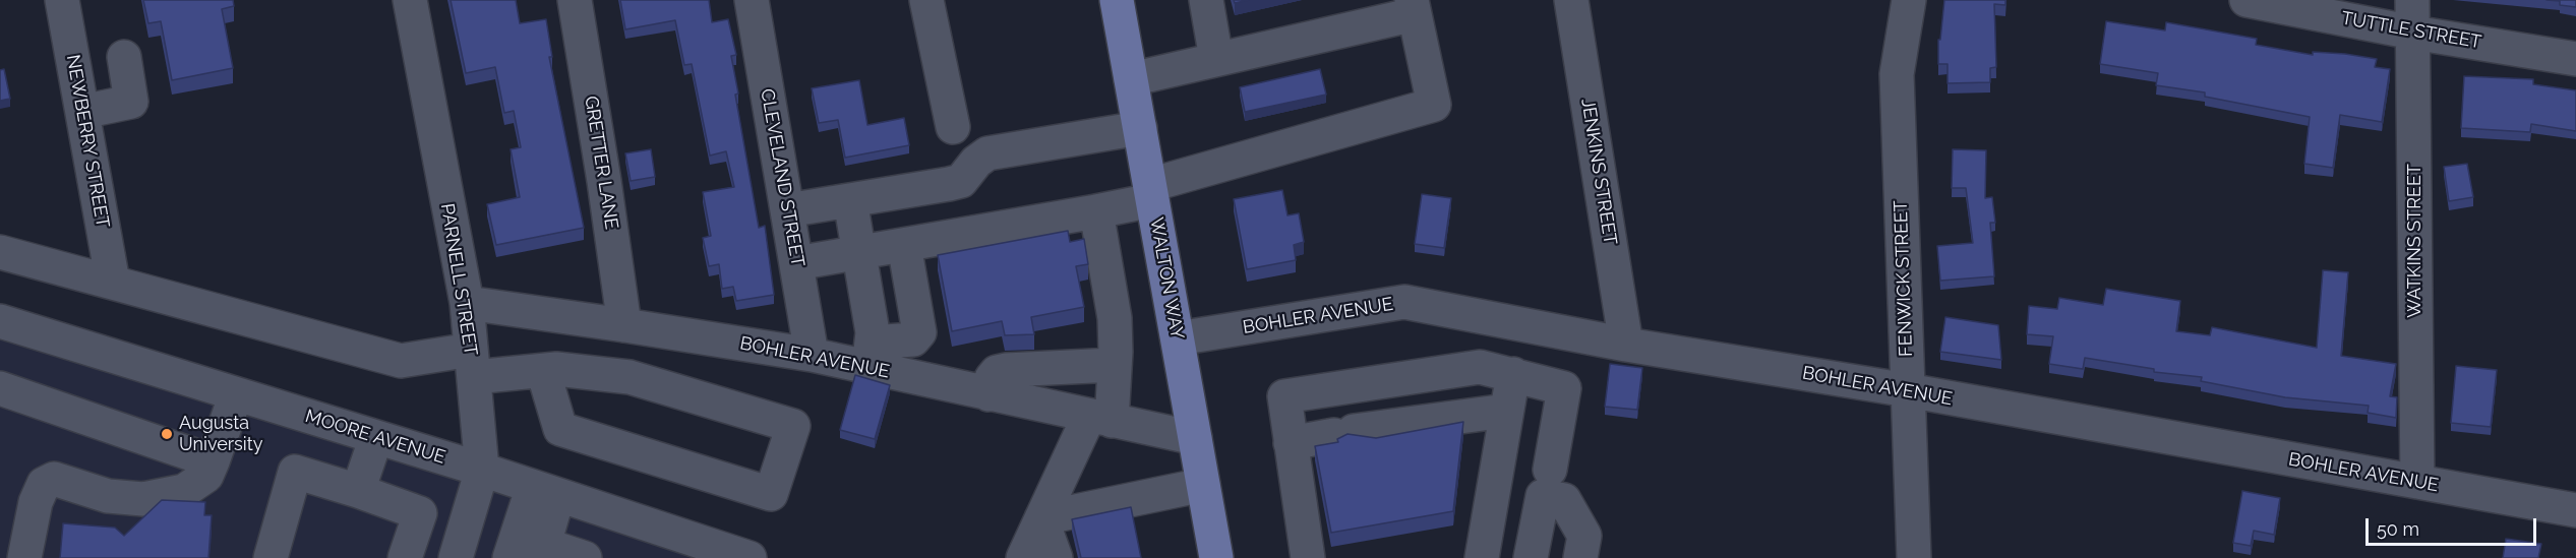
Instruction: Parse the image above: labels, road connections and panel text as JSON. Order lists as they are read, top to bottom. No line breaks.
{"streets":{"main road":["WALTON WAY"],"street":["TUTTLE STREET","NEWBERRY STREET","GRETTER LANE","JENKINS STREET","CLEVELAND STREET","WATKINS STREET","FENWICK STREET","PARNELL STREET","BOHLER AVENUE","MOORE AVENUE"]},"crossings":[["TUTTLE STREET","WATKINS STREET"],["GRETTER LANE","BOHLER AVENUE"],["JENKINS STREET","BOHLER AVENUE"],["CLEVELAND STREET","BOHLER AVENUE"],["WATKINS STREET","BOHLER AVENUE"],["WALTON WAY","BOHLER AVENUE"],["FENWICK STREET","BOHLER AVENUE"],["PARNELL STREET","BOHLER AVENUE"],["PARNELL STREET","MOORE AVENUE"]],"places":["Augusta University"],"scale_bar":"50 m"}
